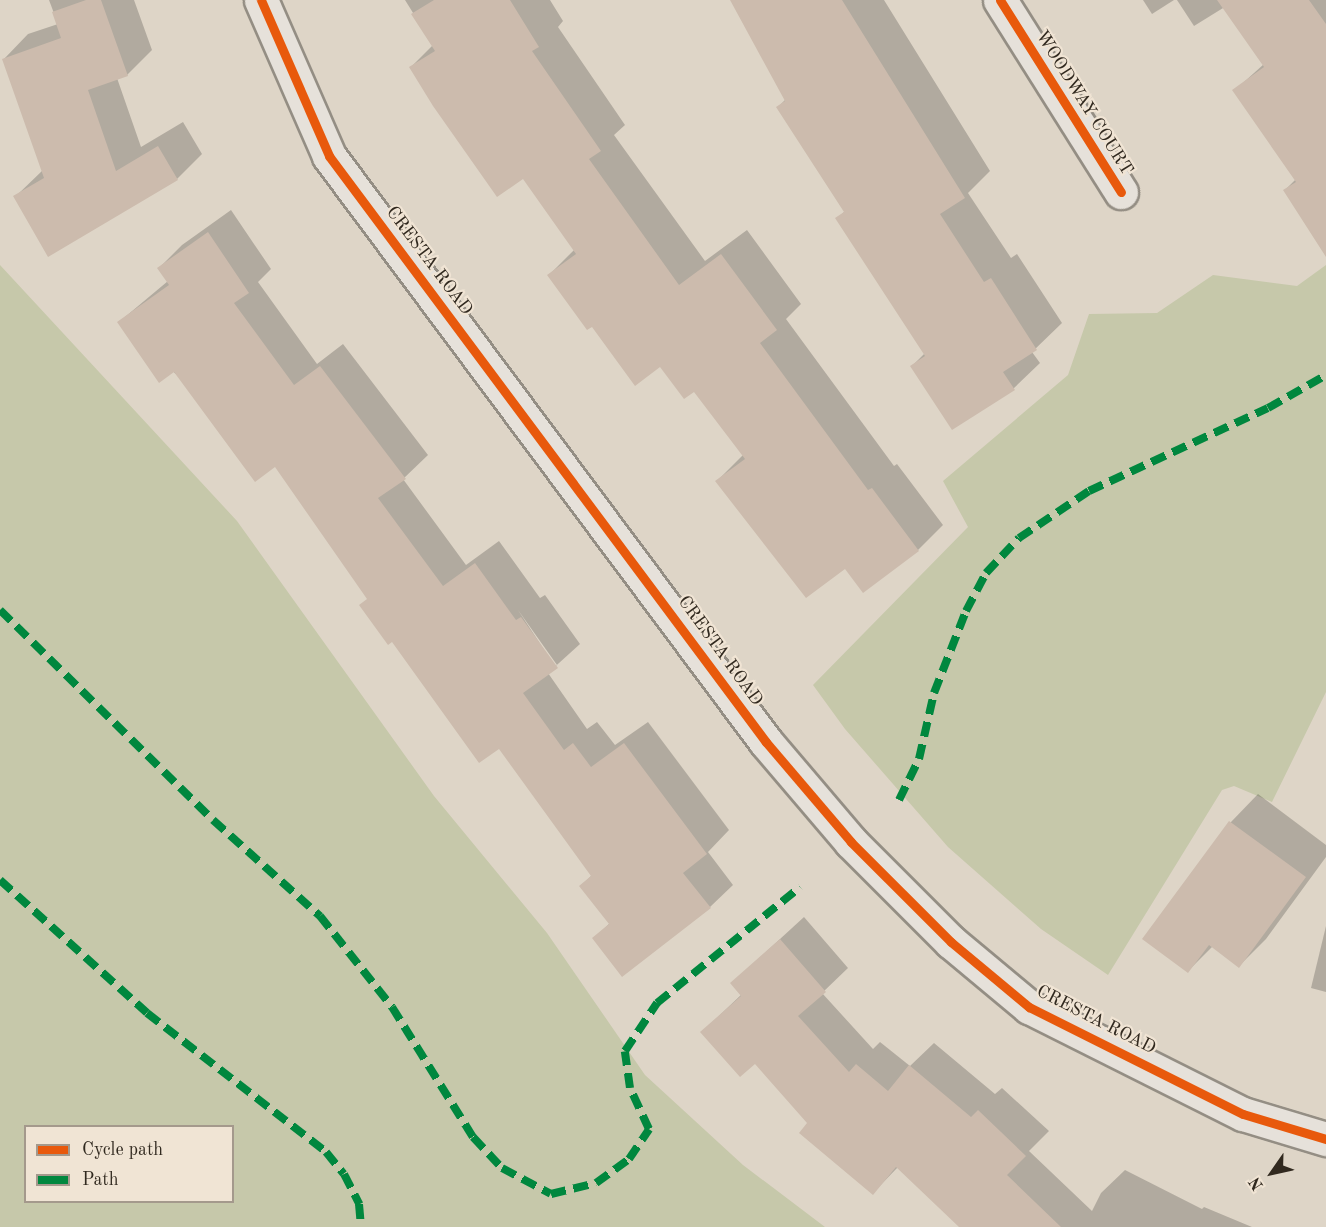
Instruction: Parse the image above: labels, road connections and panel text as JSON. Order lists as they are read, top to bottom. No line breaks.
{"streets":{"street":["WOODWAY COURT","CRESTA ROAD"]},"legend":["Cycle path","Path"],"north":"bottom left"}
